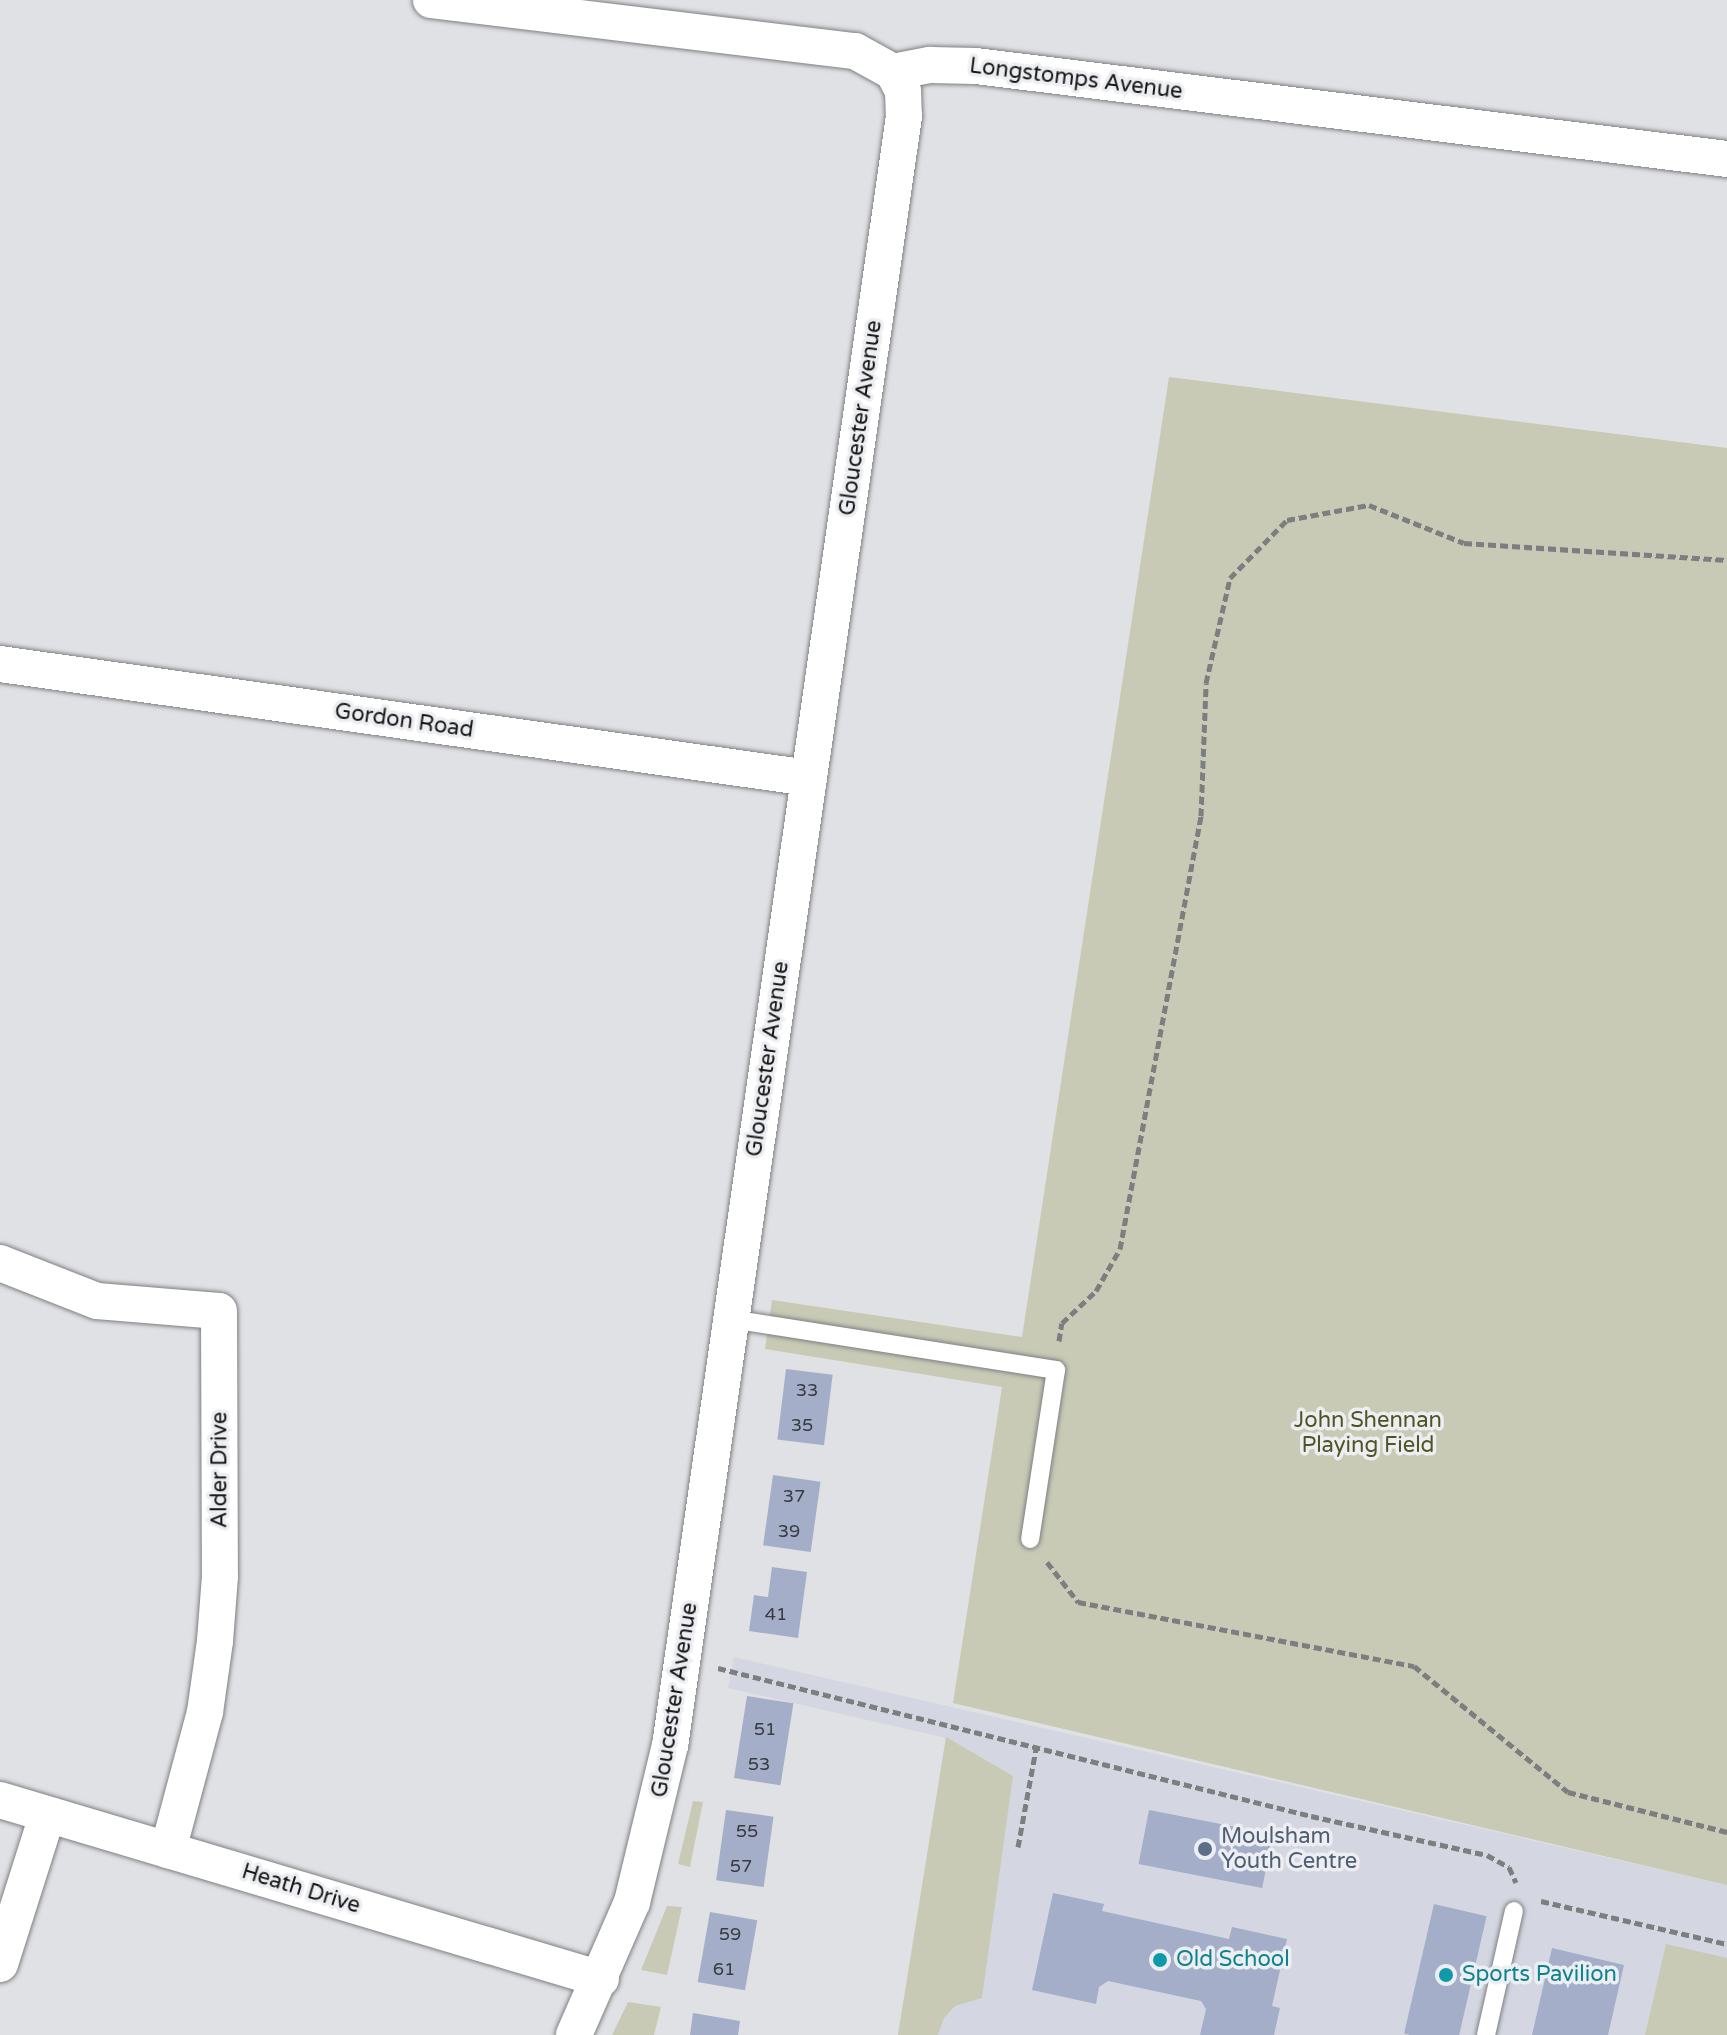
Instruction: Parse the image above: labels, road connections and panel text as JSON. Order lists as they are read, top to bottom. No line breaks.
{"streets":{"street":["Longstomps Avenue","Gloucester Avenue","Gordon Road","Alder Drive","Heath Drive"]},"crossings":[["Longstomps Avenue","Gloucester Avenue"],["Gloucester Avenue","Gordon Road"],["Gloucester Avenue","Heath Drive"],["Alder Drive","Heath Drive"]],"parks":["John Shennan Playing Field"],"places":["Moulsham Youth Centre","Old School","Sports Pavilion"],"house_numbers":["33","35","37","39","41","51","53","55","57","59","61"]}
